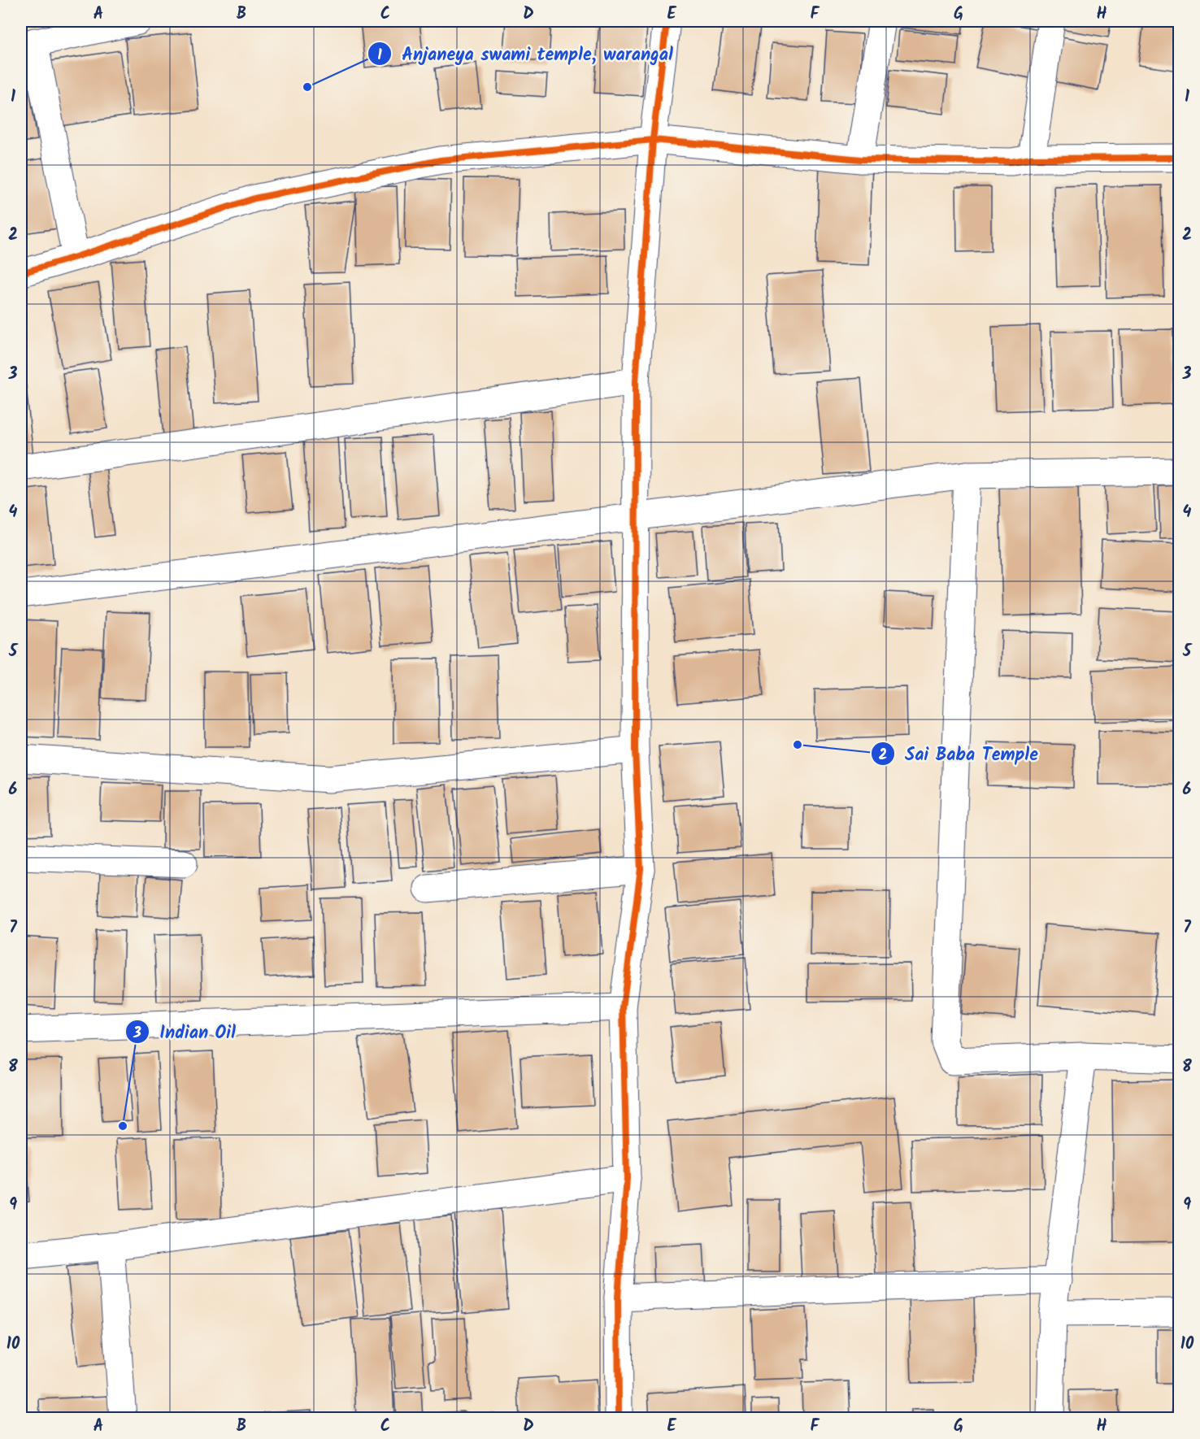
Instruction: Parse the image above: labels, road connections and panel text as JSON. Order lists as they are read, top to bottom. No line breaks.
{"places":["Anjaneya swami temple, warangal","Sai Baba Temple","Indian Oil"],"grid":{"columns":["A","B","C","D","E","F","G","H"],"rows":["1","2","3","4","5","6","7","8","9","10"]}}
